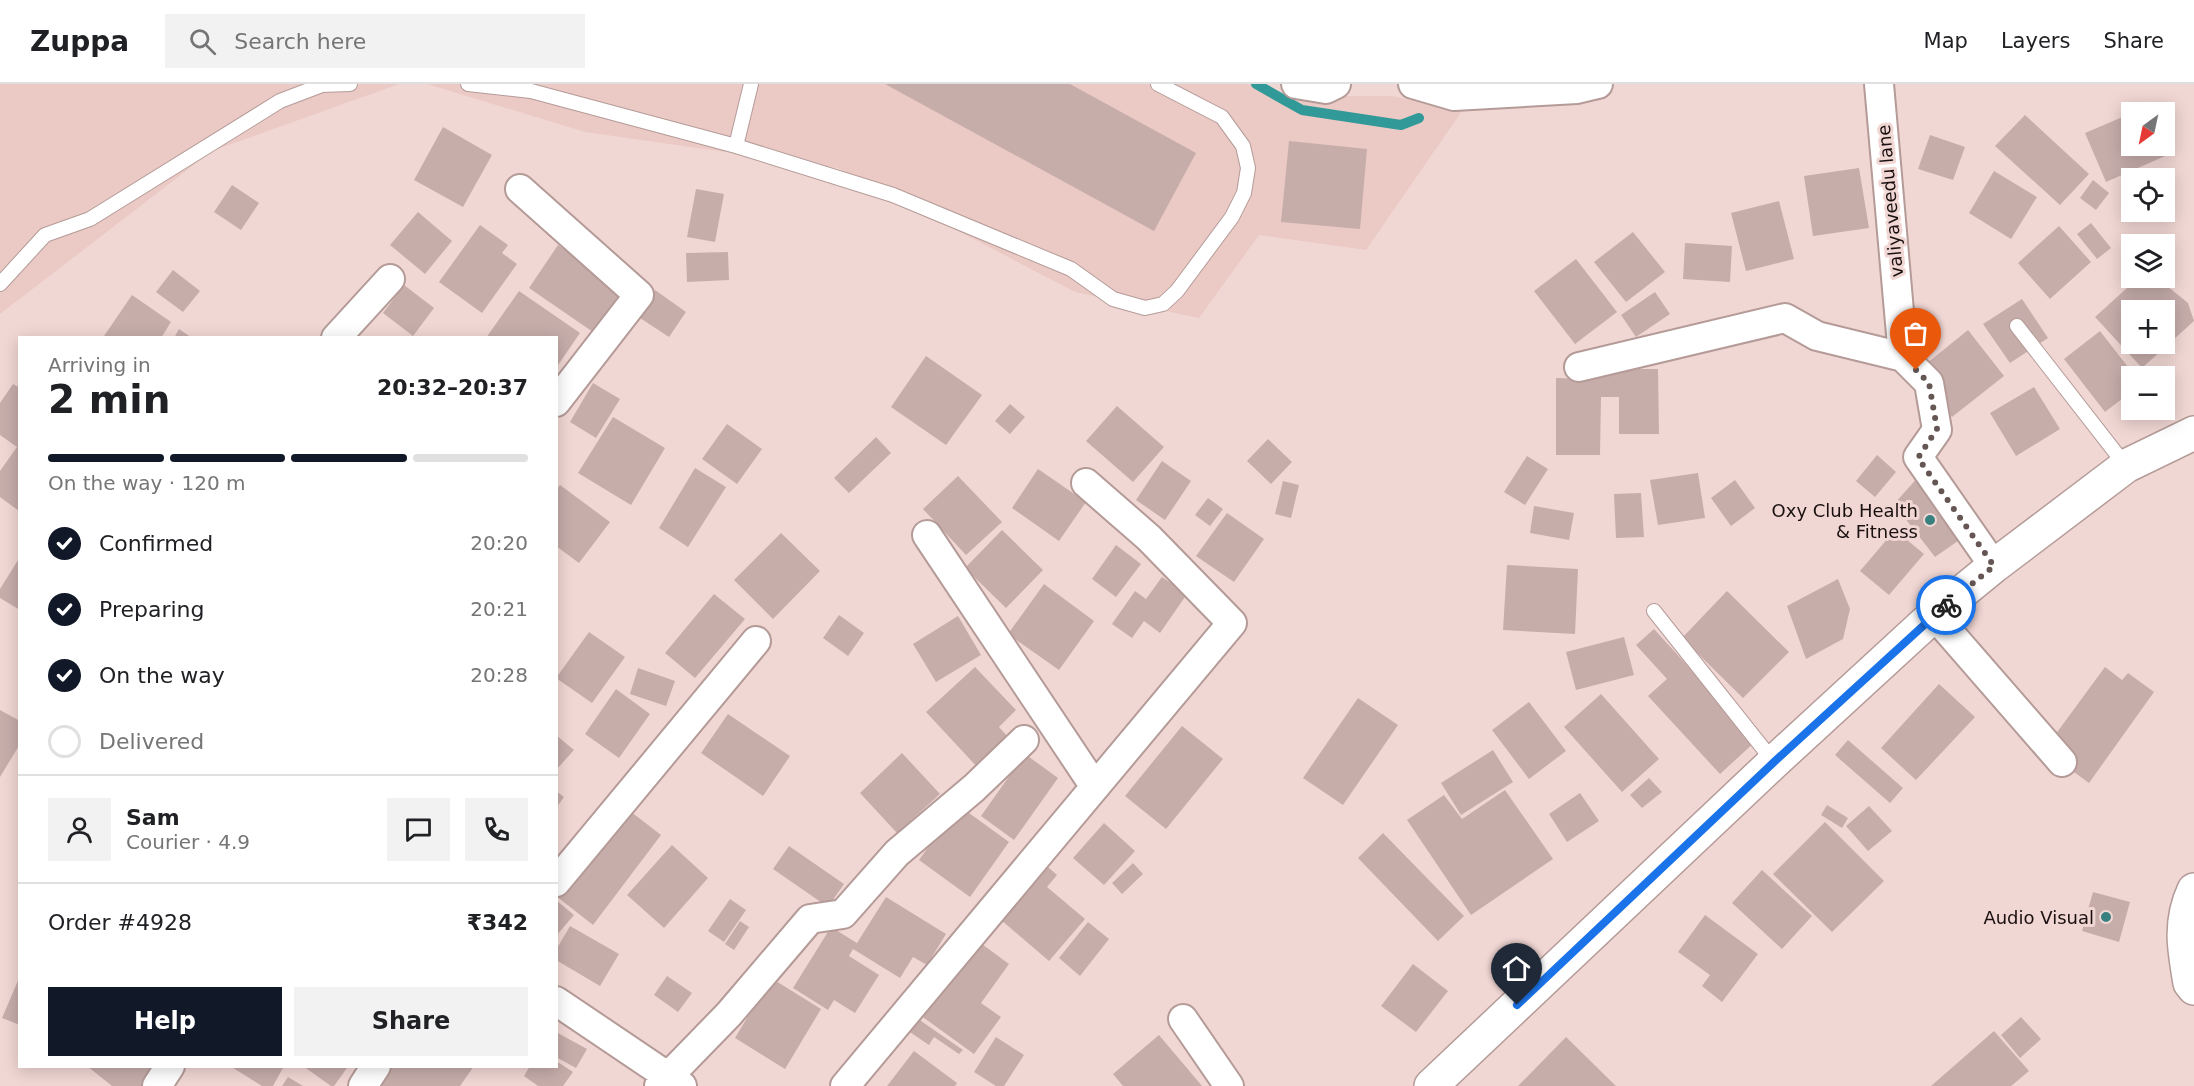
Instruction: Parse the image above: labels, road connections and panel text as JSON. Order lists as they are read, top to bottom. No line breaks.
{"streets":{"street":["valiyaveedu lane"]},"places":["Oxy Club Health & Fitness","Audio Visual"],"north":"bottom left","page":{"header":"Zuppa","search":"Search here","nav":["Map","Layers","Share"],"map_buttons":["+","−"],"heading":["2 min","Arriving in","20:32–20:37"],"panel":["Sam","Courier · 4.9","Order #4928","₹342"],"bar":"On the way · 120 m","list":[["Confirmed","20:20"],["Preparing","20:21"],["On the way","20:28"],"Delivered"],"buttons":["Help","Share"]}}
